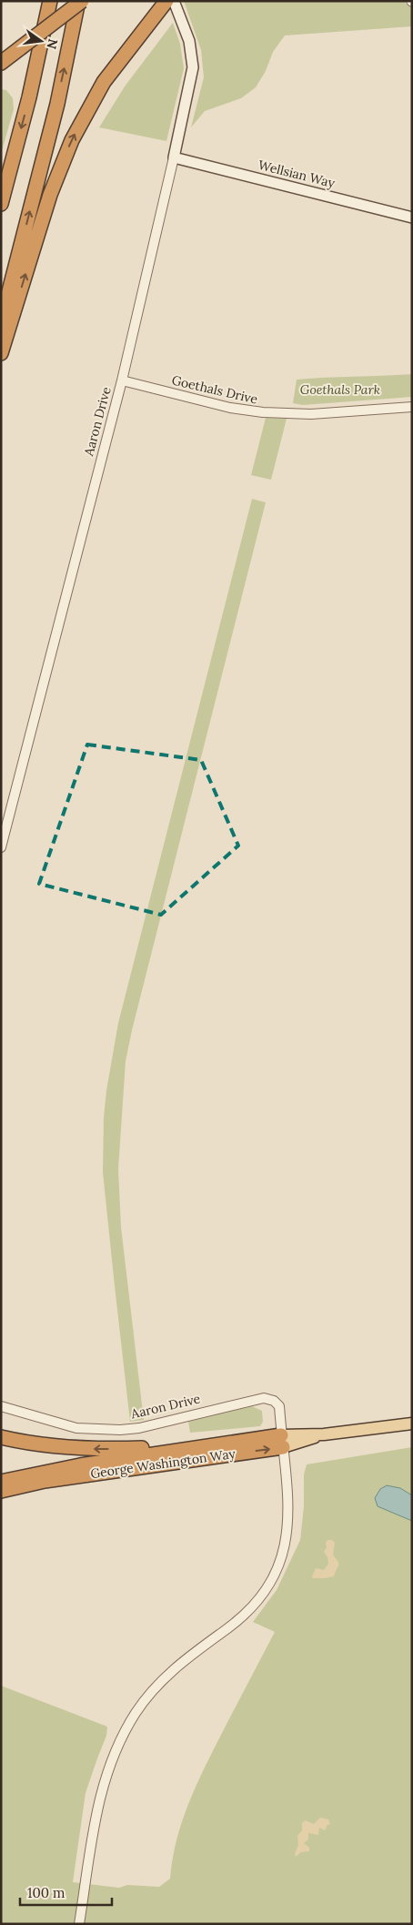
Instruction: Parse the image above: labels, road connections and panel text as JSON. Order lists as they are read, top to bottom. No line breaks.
{"streets":{"highway":["George Washington Way"],"main road":["Wellsian Way","Aaron Drive"],"street":["Goethals Drive"]},"crossings":[["Wellsian Way","Aaron Drive"],["Goethals Drive","Aaron Drive"],["Aaron Drive","George Washington Way"]],"one_way":["George Washington Way"],"parks":["Goethals Park"],"scale_bar":"100 m","north":"right"}
